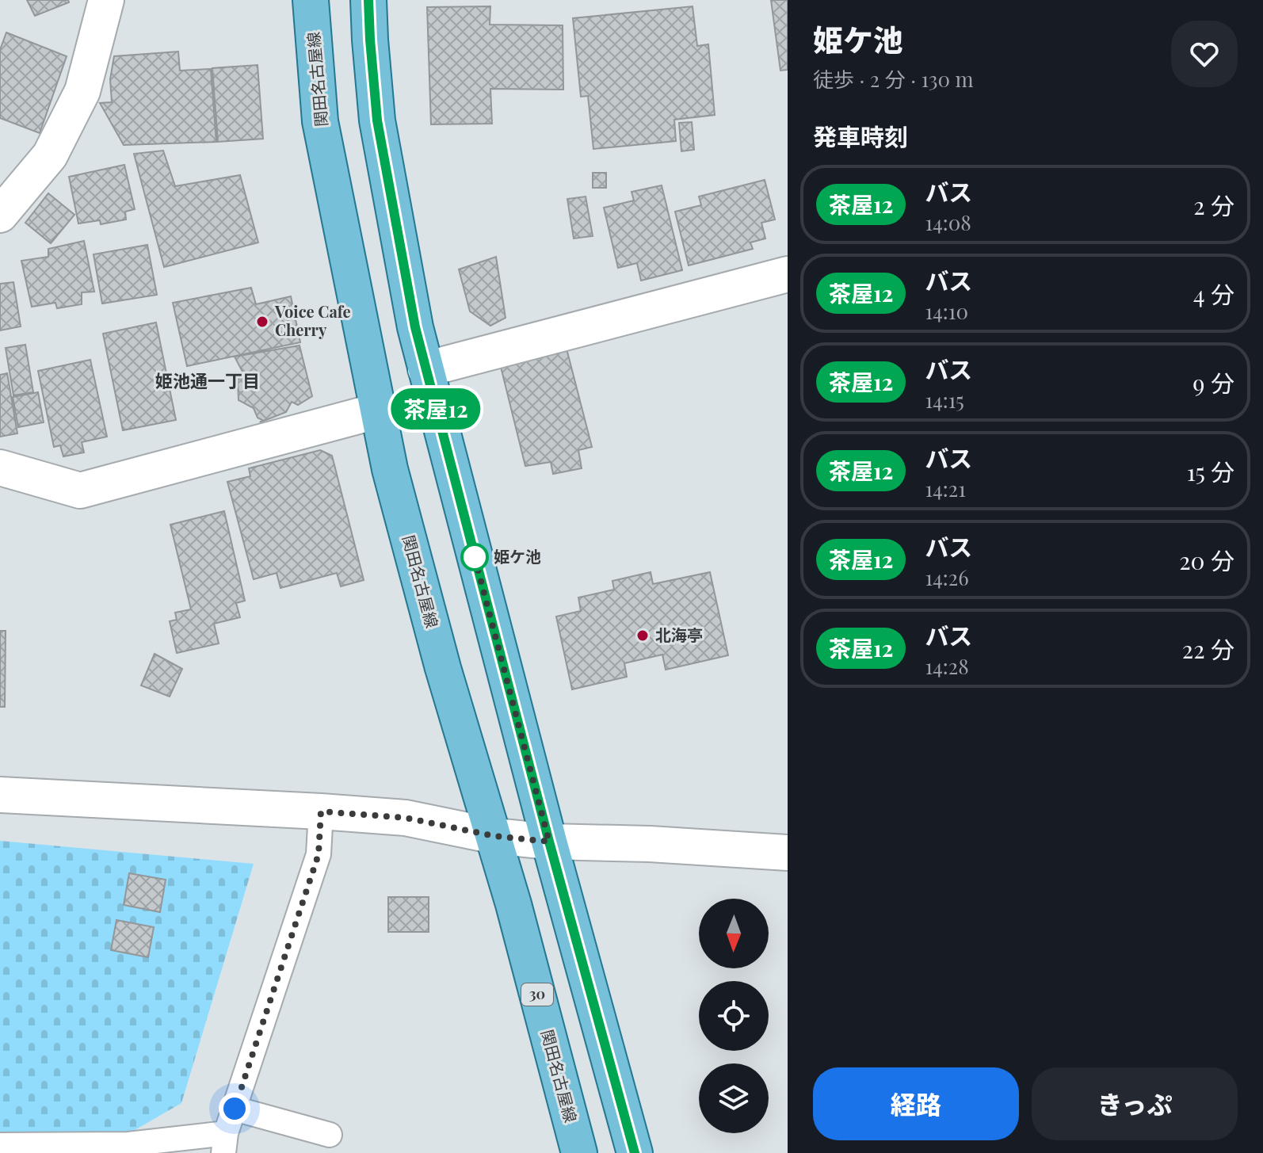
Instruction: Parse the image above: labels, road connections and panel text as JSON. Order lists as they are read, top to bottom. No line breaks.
{"streets":{"main road":["関田名古屋線","30"]},"districts":["姫池通一丁目"],"places":["Voice Cafe Cherry","姫ケ池","北海亭"],"lines":["bus line 茶屋12"],"north":"bottom","page":{"on_map":"茶屋12","heading":[["姫ケ池","徒歩 · 2 分 · 130 m"],"発車時刻"],"list":[{"mark":"茶屋12","name":"バス","note":"14:08","value":"2 分"},{"mark":"茶屋12","name":"バス","note":"14:10","value":"4 分"},{"mark":"茶屋12","name":"バス","note":"14:15","value":"9 分"},{"mark":"茶屋12","name":"バス","note":"14:21","value":"15 分"},{"mark":"茶屋12","name":"バス","note":"14:26","value":"20 分"},{"mark":"茶屋12","name":"バス","note":"14:28","value":"22 分"}],"buttons":["経路","きっぷ"]}}
